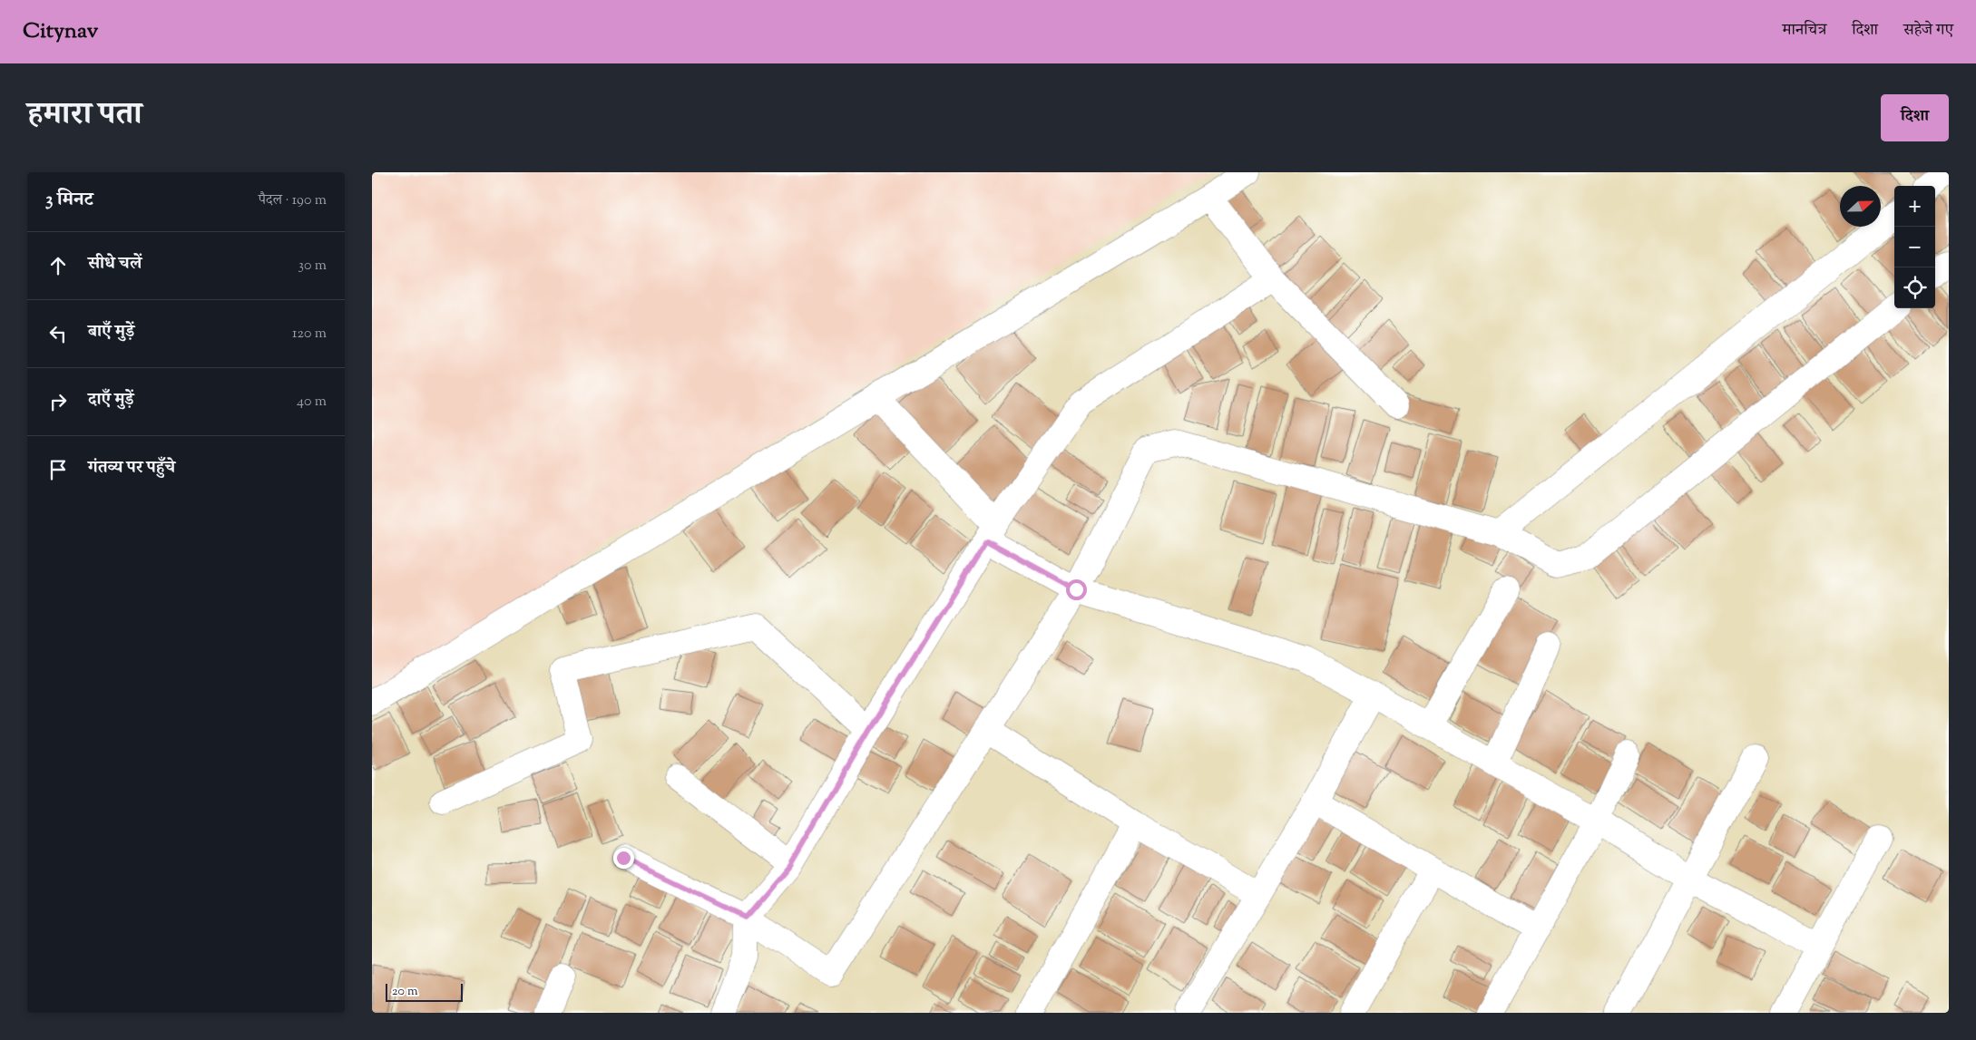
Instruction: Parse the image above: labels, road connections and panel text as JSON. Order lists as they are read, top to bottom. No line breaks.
{"scale_bar":"20 m","north":"right","page":{"header":"Citynav","nav":["मानचित्र","दिशा","सहेजे गए"],"title":"हमारा पता","buttons":"दिशा","heading":["3 मिनट","पैदल · 190 m"],"map_buttons":["+","−"],"list":[["सीधे चलें","30 m"],["बाएँ मुड़ें","120 m"],["दाएँ मुड़ें","40 m"],"गंतव्य पर पहुँचे"],"scale":"20 m"}}
